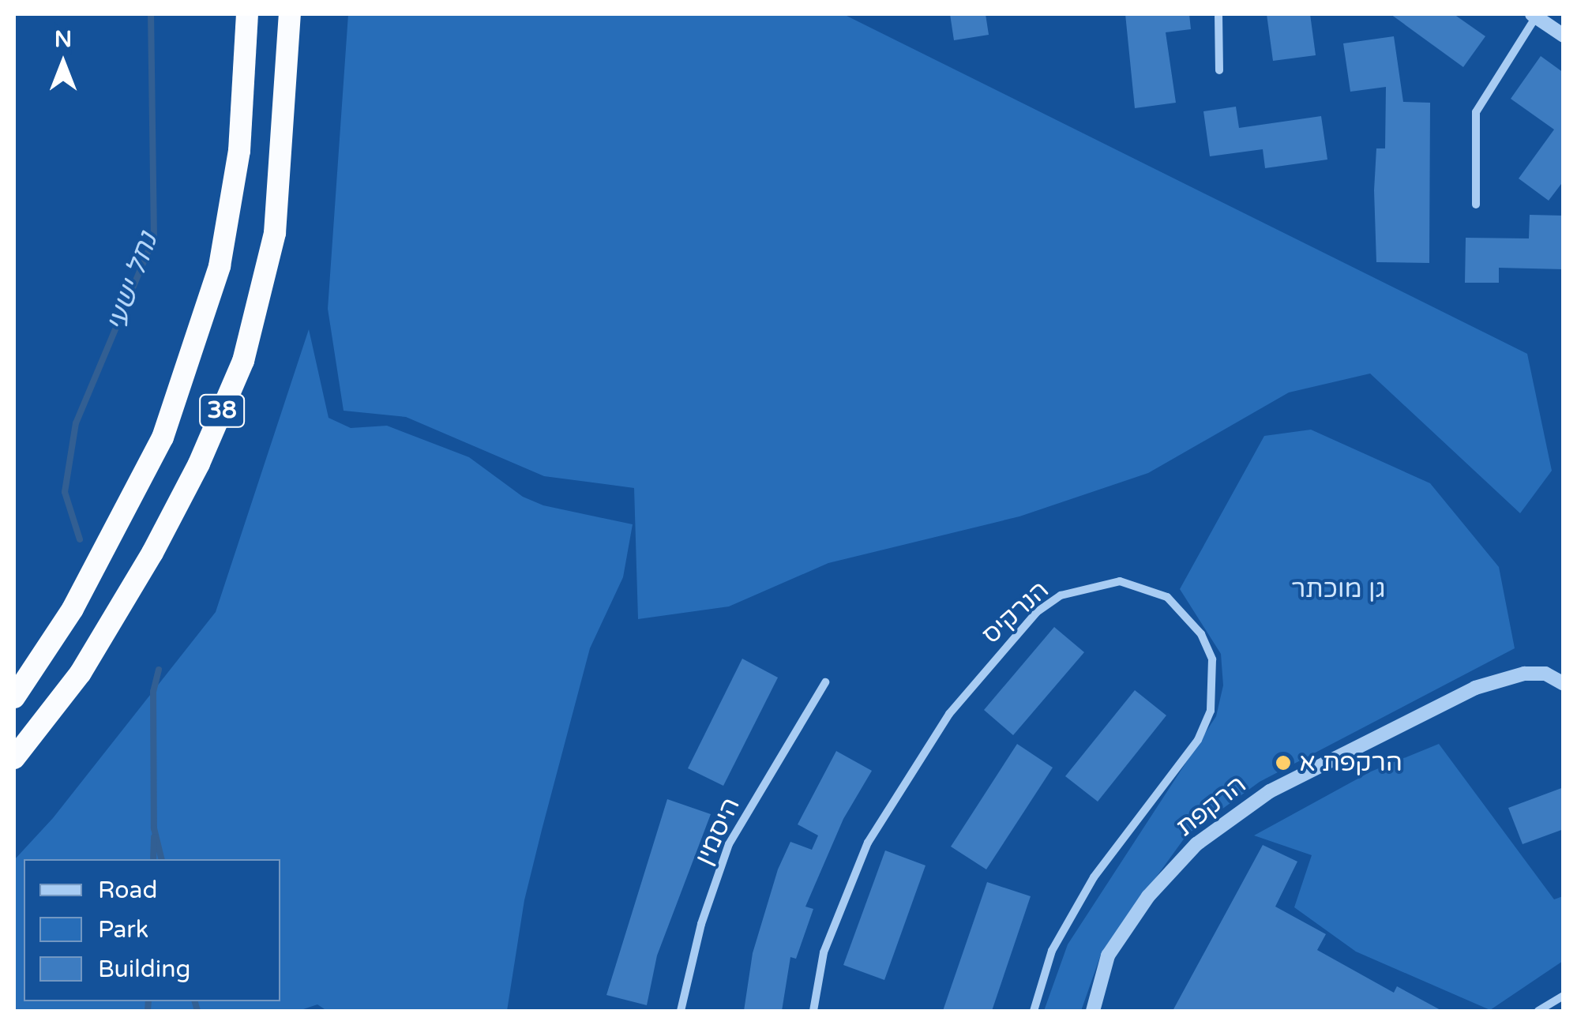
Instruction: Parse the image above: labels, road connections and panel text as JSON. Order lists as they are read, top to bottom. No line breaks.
{"streets":{"highway":["38"],"street":["הנרקיס","הרקפת","היסמין"]},"water":["נחל ישעי"],"parks":["גן מוכתר"],"places":["הרקפת א"],"legend":["Road","Park","Building"],"north":"top"}
